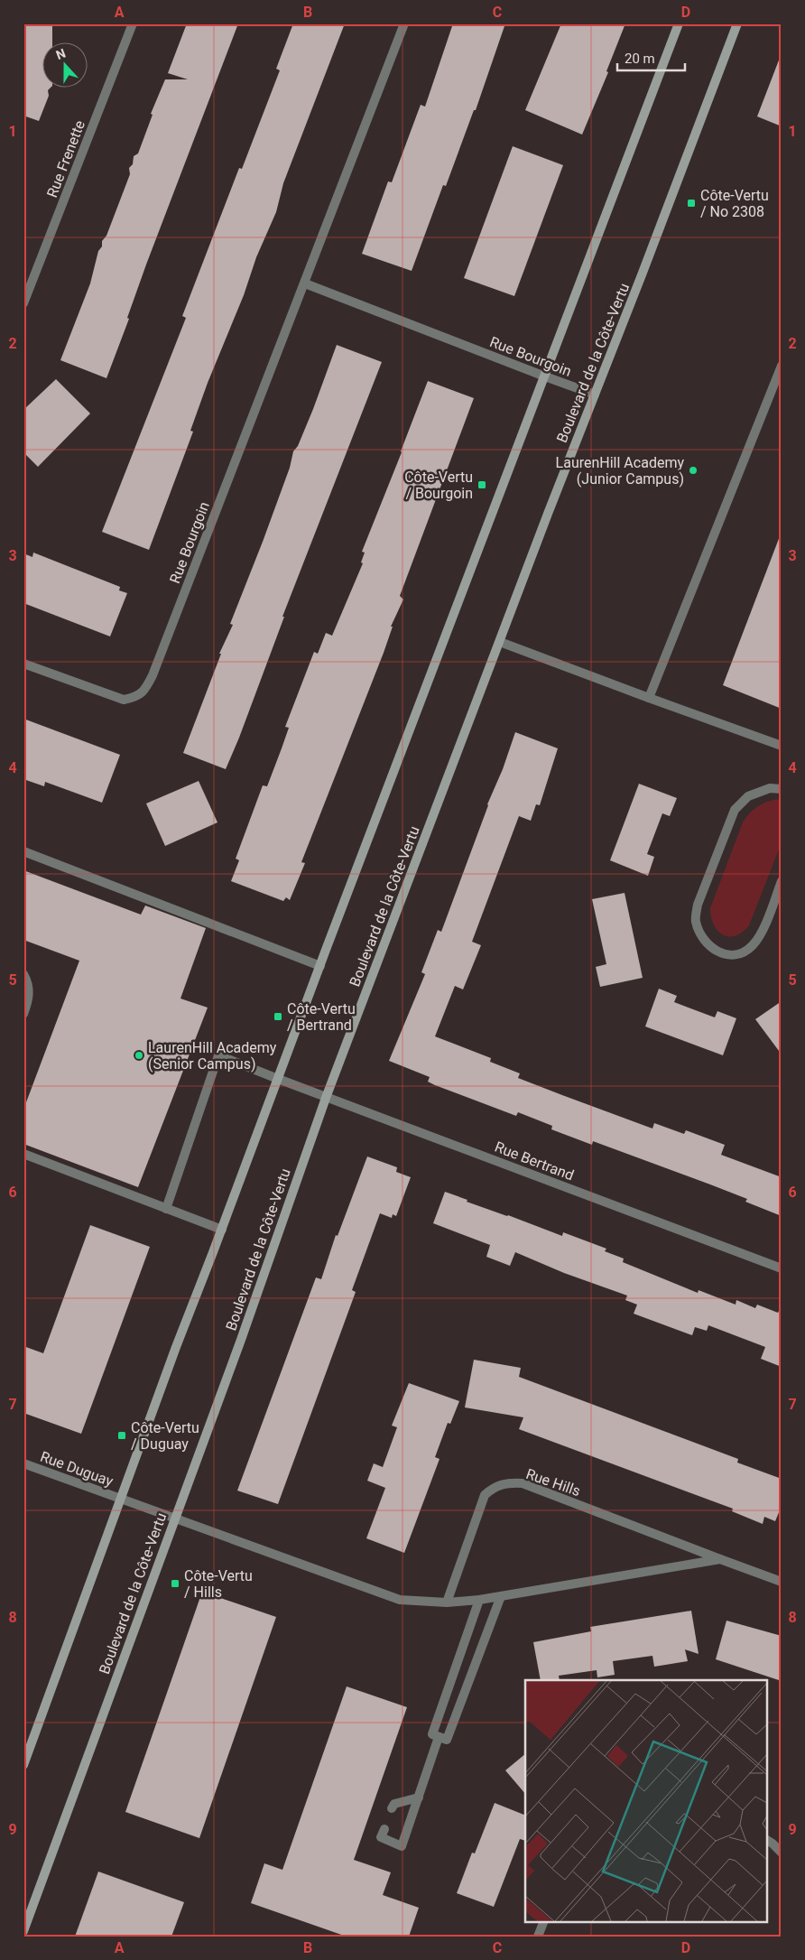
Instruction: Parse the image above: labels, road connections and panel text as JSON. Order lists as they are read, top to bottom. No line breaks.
{"streets":{"main road":["Boulevard de la Côte-Vertu"],"street":["Rue Frenette","Rue Bourgoin","Rue Bertrand","Rue Duguay","Rue Hills"]},"crossings":[["Rue Bourgoin","Boulevard de la Côte-Vertu"],["Boulevard de la Côte-Vertu","Rue Bertrand"],["Boulevard de la Côte-Vertu","Rue Hills"],["Rue Duguay","Rue Hills"]],"places":{"transit":["Côte-Vertu / No 2308","Côte-Vertu / Bourgoin","Côte-Vertu / Bertrand","Côte-Vertu / Duguay","Côte-Vertu / Hills"],"other":["LaurenHill Academy (Junior Campus)","LaurenHill Academy (Senior Campus)"]},"scale_bar":"20 m","north":"top","grid":{"columns":["A","B","C","D"],"rows":["1","2","3","4","5","6","7","8","9"]}}
